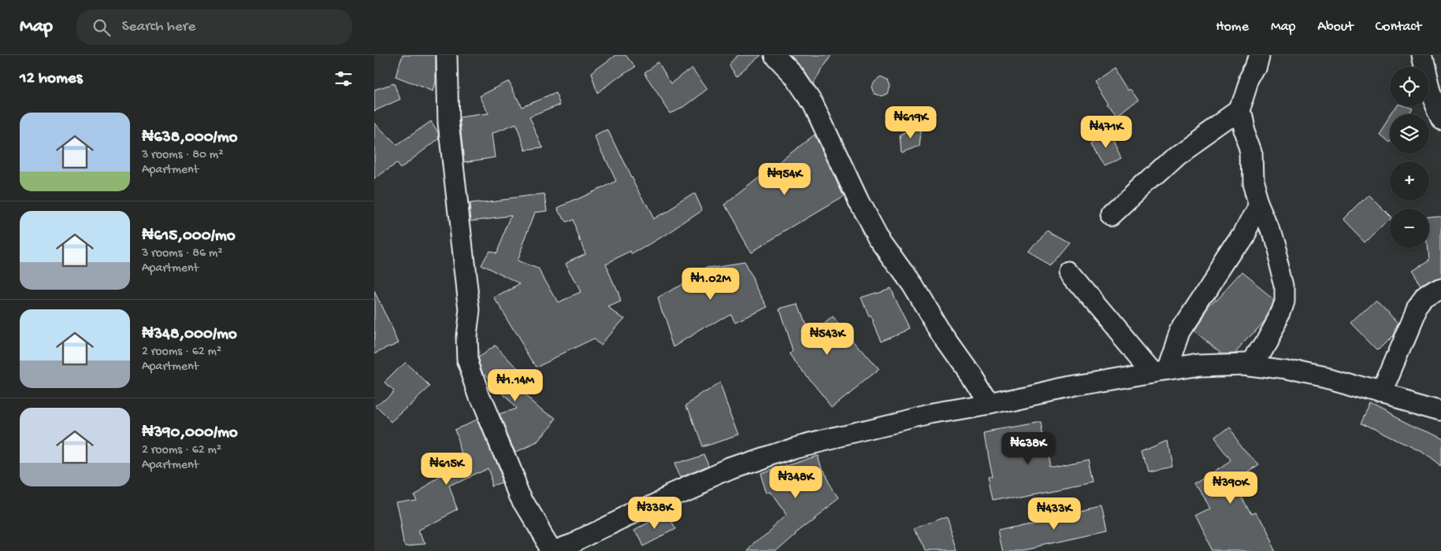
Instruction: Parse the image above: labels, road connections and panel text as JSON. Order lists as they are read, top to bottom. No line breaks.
{"page":{"header":"Map","search":"Search here","nav":["Home","Map","About","Contact"],"heading":"12 homes","map_buttons":["+","−"],"list":[{"name":"₦638,000/mo","note":"3 rooms · 80 m² · Apartment"},{"name":"₦615,000/mo","note":"3 rooms · 86 m² · Apartment"},{"name":"₦348,000/mo","note":"2 rooms · 62 m² · Apartment"},{"name":"₦390,000/mo","note":"2 rooms · 62 m² · Apartment"}],"price":["₦619K","₦471K","₦954K","₦1.02M","₦543K","₦1.14M","₦638K","₦615K","₦348K","₦390K","₦338K","₦433K"]}}
